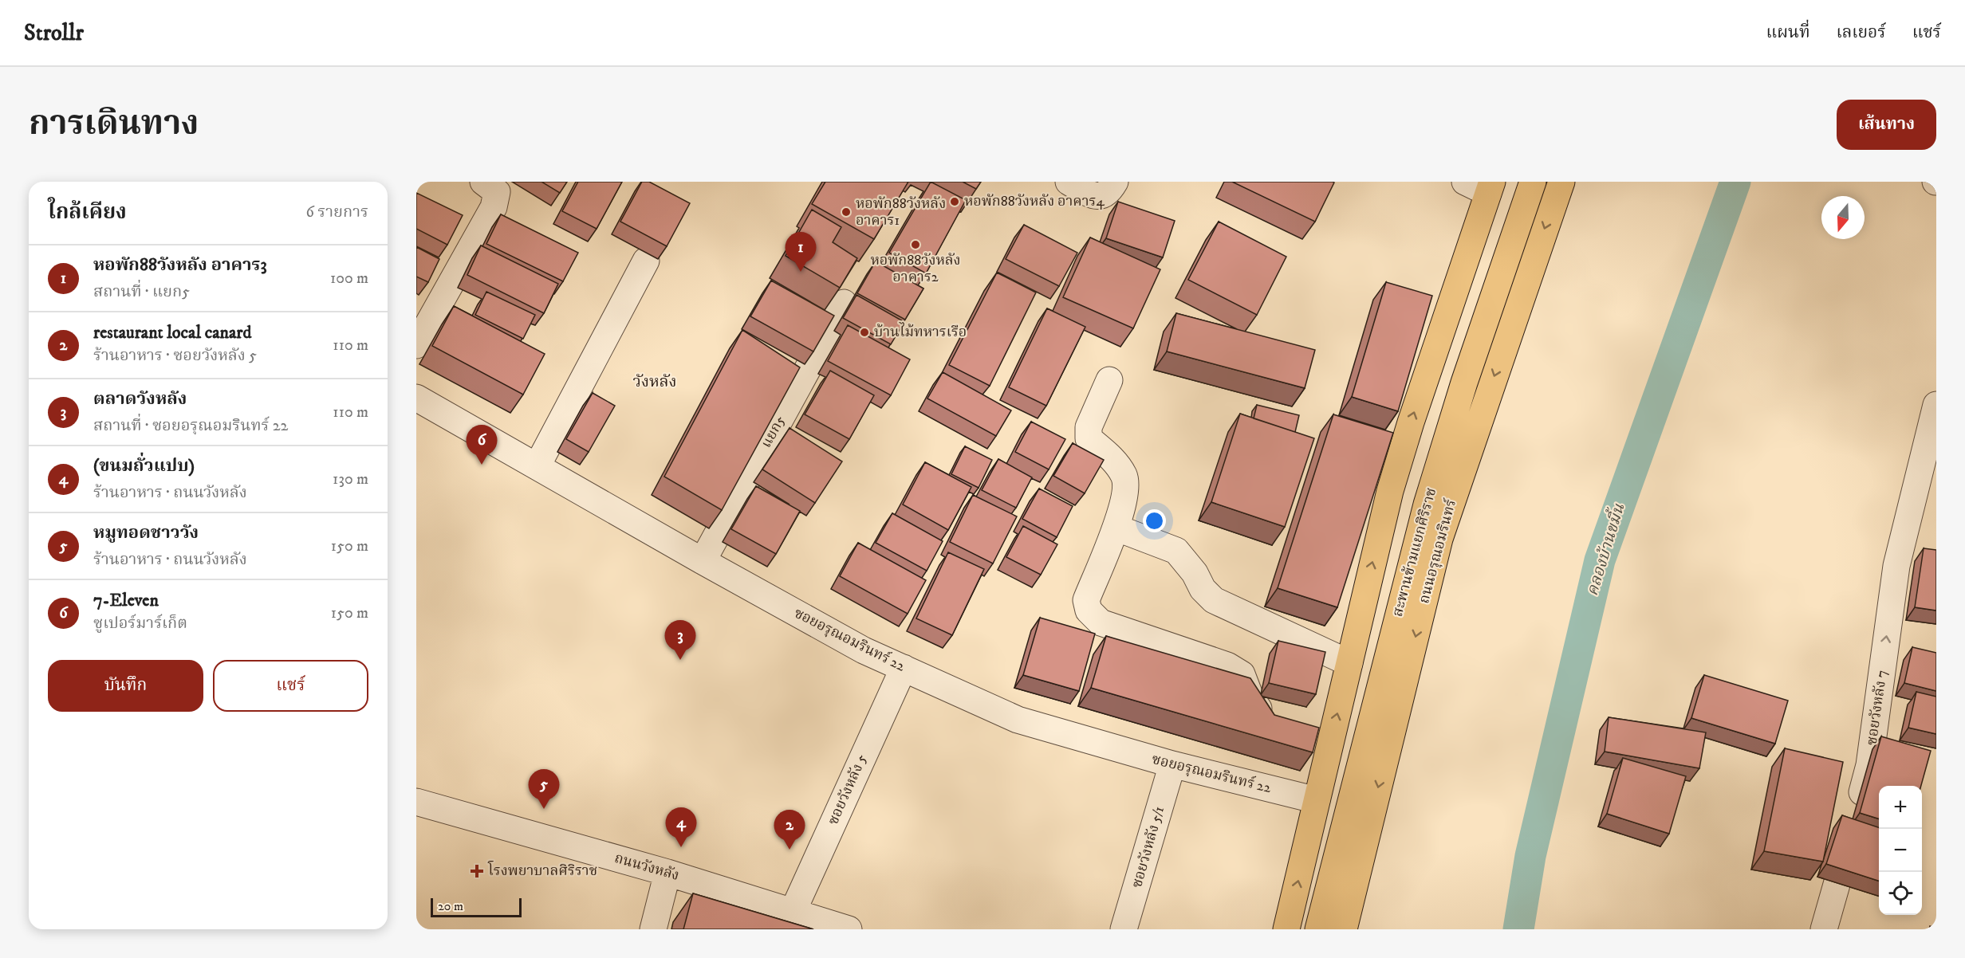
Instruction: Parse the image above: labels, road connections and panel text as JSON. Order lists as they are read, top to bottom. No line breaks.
{"streets":{"main road":["ถนนอรุณอมรินทร์","สะพานข้ามแยกศิริราช"],"street":["แยก5","ซอยอรุณอมรินทร์ 22","ซอยวังหลัง 7","ซอยวังหลัง 5","ซอยวังหลัง 5/1","ถนนวังหลัง"]},"crossings":[["แยก5","ซอยอรุณอมรินทร์ 22"],["ซอยอรุณอมรินทร์ 22","ซอยวังหลัง 5"],["ซอยอรุณอมรินทร์ 22","ซอยวังหลัง 5/1"],["ซอยวังหลัง 5","ถนนวังหลัง"]],"one_way":["ซอยวังหลัง 7"],"districts":["วังหลัง"],"water":["คลองบ้านขมิ้น"],"places":{"other":["หอพัก88วังหลัง อาคาร4","หอพัก88วังหลัง อาคาร1","หอพัก88วังหลัง อาคาร2","บ้านไม้ทหารเรือ"],"health":["โรงพยาบาลศิริราช"]},"scale_bar":"20 m","north":"bottom","page":{"header":"Strollr","nav":["แผนที่","เลเยอร์","แชร์"],"title":"การเดินทาง","buttons":["เส้นทาง",["บันทึก","แชร์"]],"heading":["ใกล้เคียง","6 รายการ"],"pins":["1","6","3","5","4","2"],"list":[{"mark":"1","name":"หอพัก88วังหลัง อาคาร3","note":"สถานที่ · แยก5","value":"100 m"},{"mark":"2","name":"restaurant local canard","note":"ร้านอาหาร · ซอยวังหลัง 5","value":"110 m"},{"mark":"3","name":"ตลาดวังหลัง","note":"สถานที่ · ซอยอรุณอมรินทร์ 22","value":"110 m"},{"mark":"4","name":"(ขนมถั่วแปบ)","note":"ร้านอาหาร · ถนนวังหลัง","value":"130 m"},{"mark":"5","name":"หมูทอดชาววัง","note":"ร้านอาหาร · ถนนวังหลัง","value":"150 m"},{"mark":"6","name":"7-Eleven","note":"ซูเปอร์มาร์เก็ต","value":"150 m"}],"map_buttons":["+","−"],"scale":"20 m"}}
